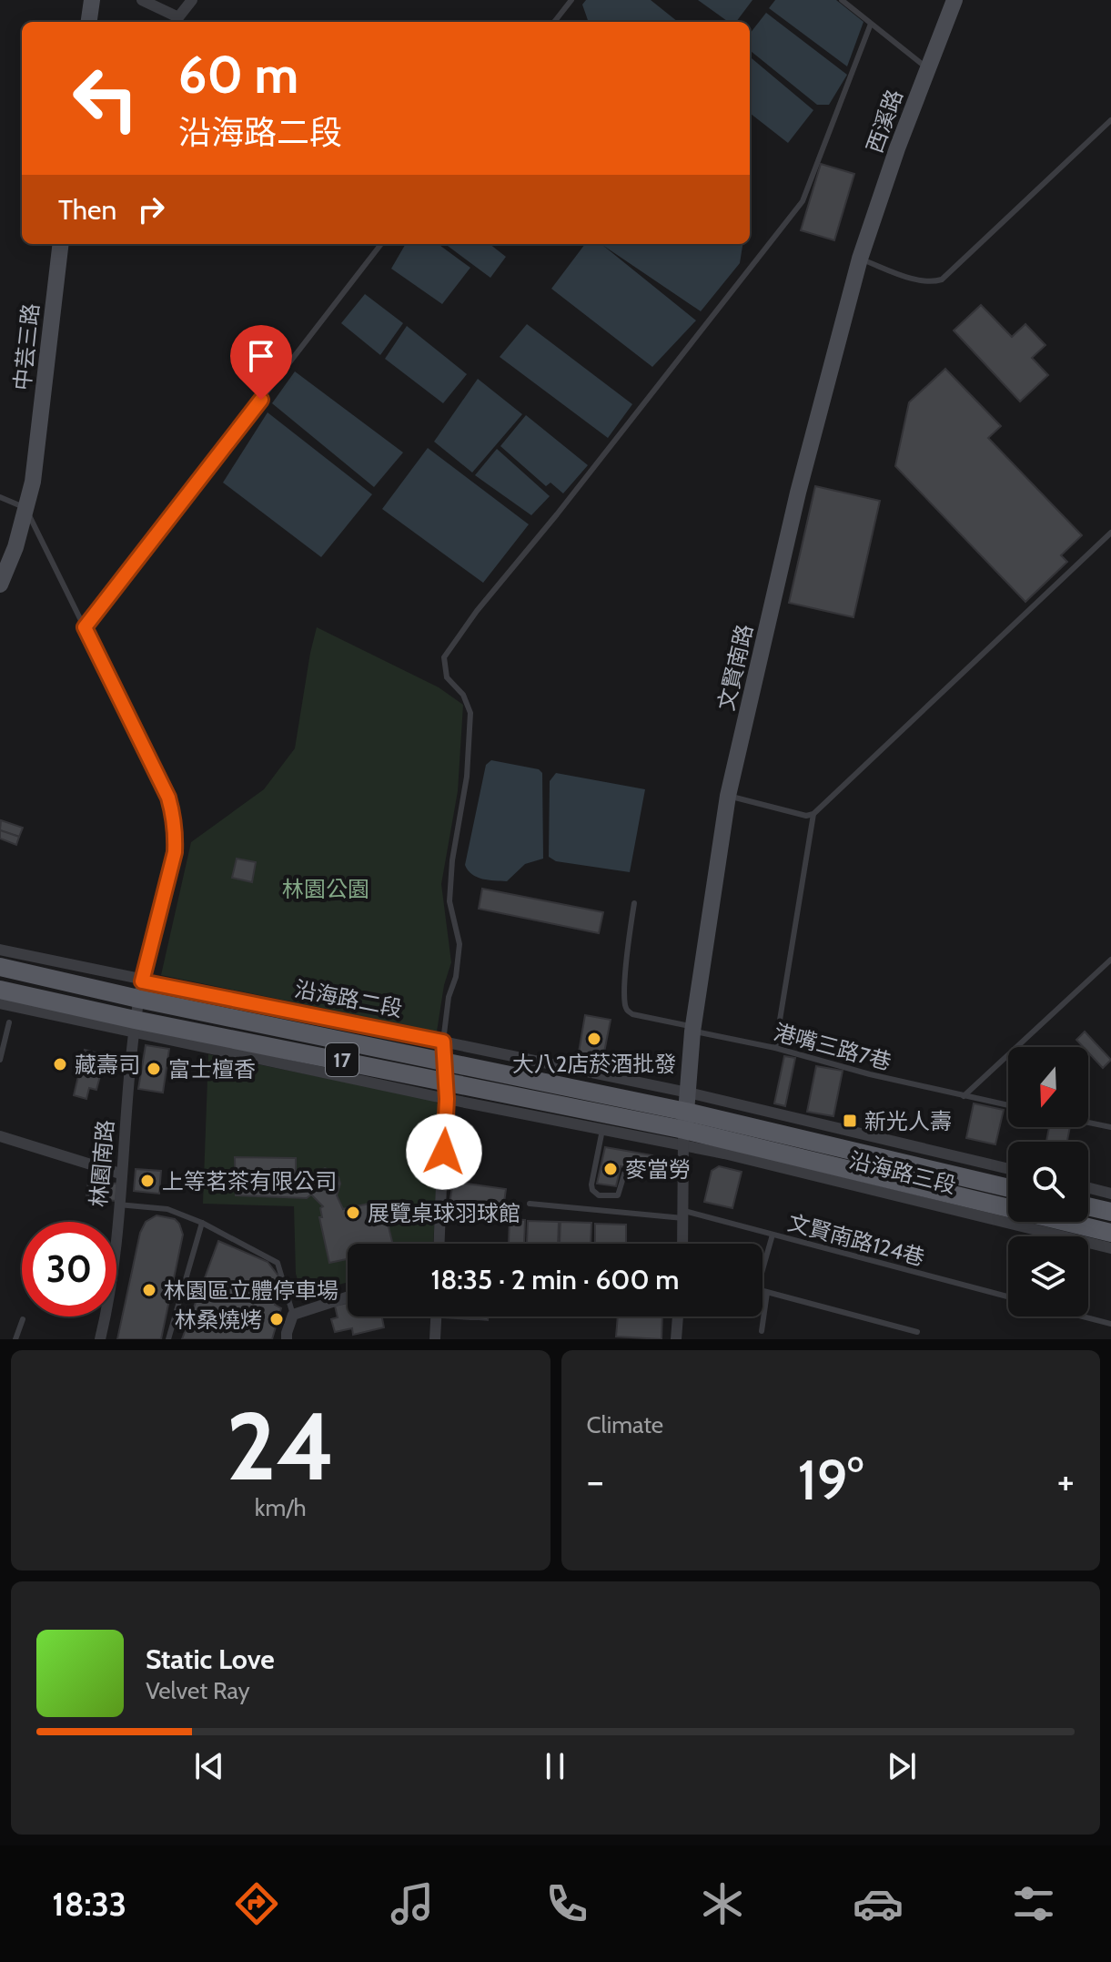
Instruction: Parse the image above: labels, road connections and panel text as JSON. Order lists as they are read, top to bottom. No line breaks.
{"streets":{"main road":["沿海路二段","17","沿海路三段"],"street":["西溪路","中芸三路","文賢南路","林園南路"],"lane":["港嘴三路7巷","文賢南路124巷"]},"crossings":[["西溪路","文賢南路"],["文賢南路","沿海路二段"],["文賢南路","港嘴三路7巷"],["文賢南路","沿海路三段"],["沿海路二段","17"],["沿海路二段","林園南路"],["沿海路二段","沿海路三段"],["17","林園南路"],["17","沿海路三段"]],"parks":["林園公園"],"places":{"other":["大八2店菸酒批發","藏壽司","富士檀香","麥當勞","上等茗茶有限公司","展覽桌球羽球館","林園區立體停車場","林桑燒烤"],"transit":["新光人壽"]},"north":"bottom","page":{"turn":["60 m","沿海路二段"],"then":"Then","limit":"30","trip":"18:35 · 2 min · 600 m","tile":[["24","km/h"],"Climate"],"heat":["−","19°","+"],"song":["Static Love","Velvet Ray"],"tabs":"18:33"}}
